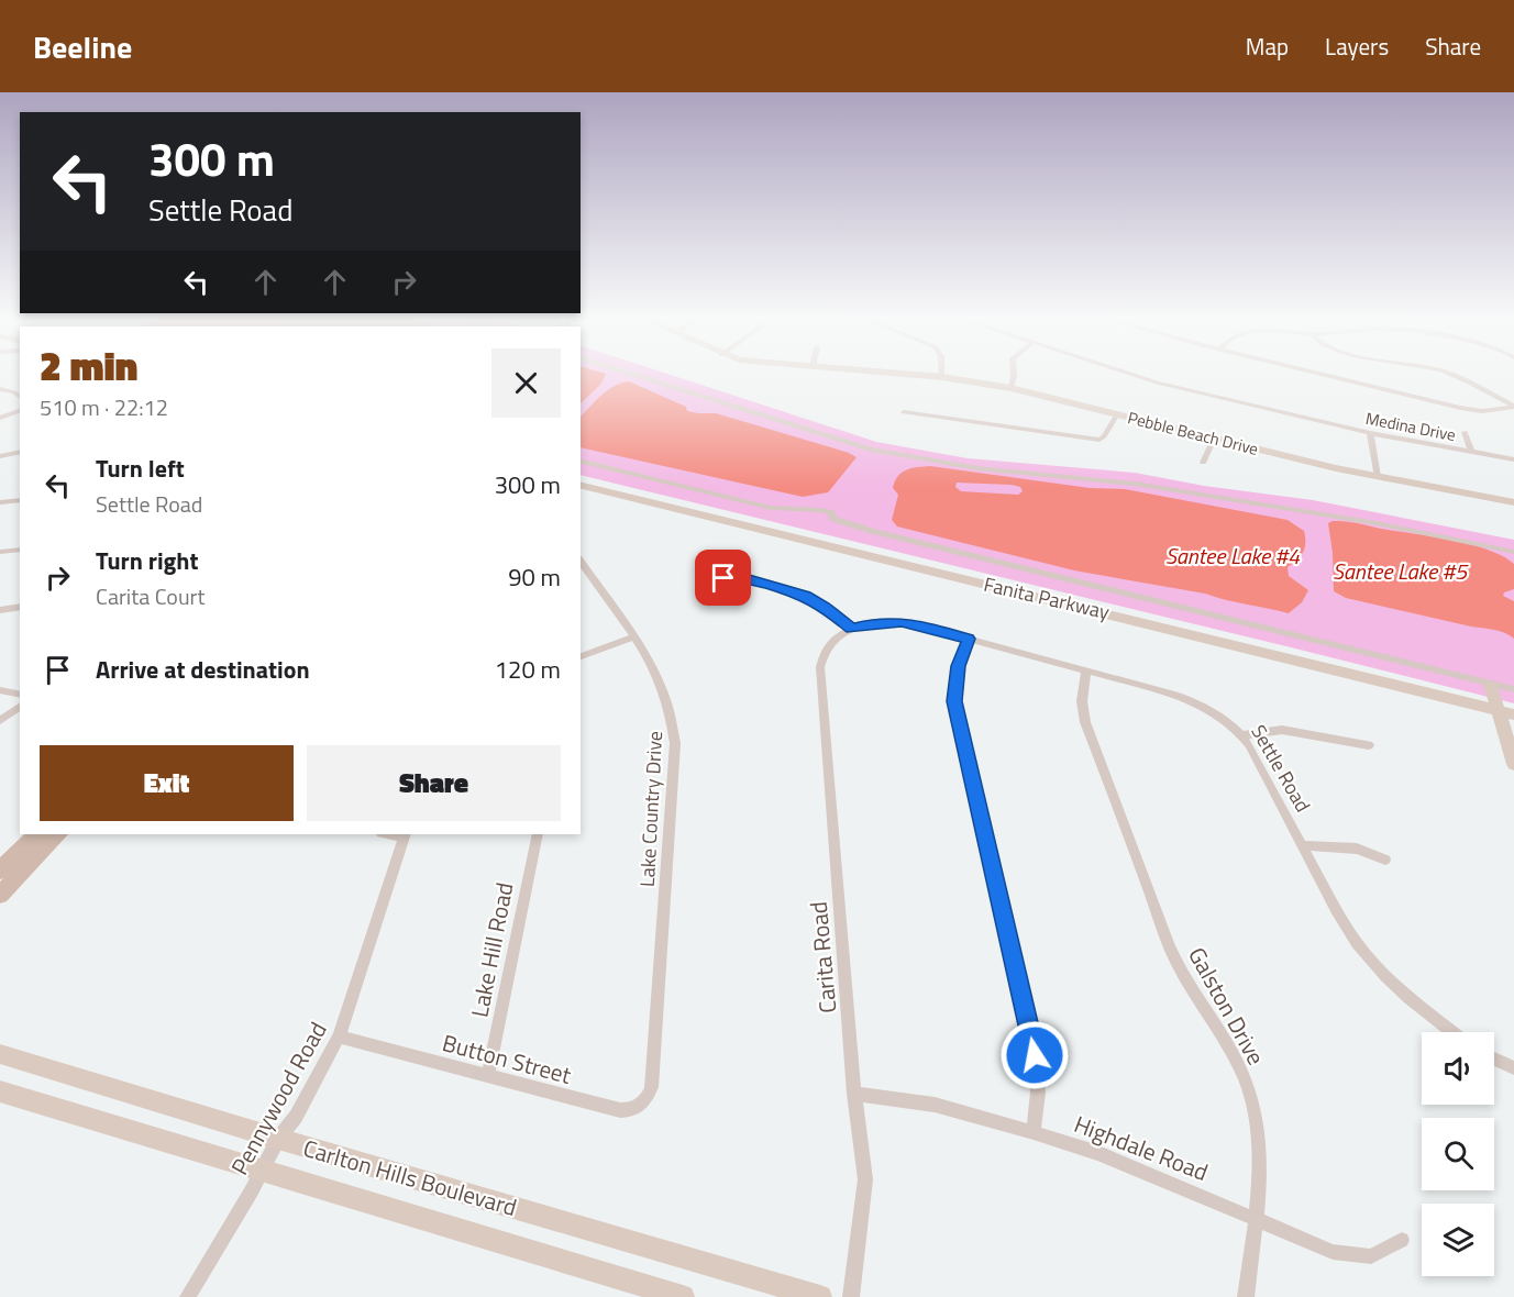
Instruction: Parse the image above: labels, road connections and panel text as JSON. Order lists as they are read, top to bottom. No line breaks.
{"streets":{"street":["Medina Drive","Pebble Beach Drive","Fanita Parkway","Settle Road","Lake Country Drive","Lake Hill Road","Carita Road","Galston Drive","Button Street","Pennywood Road","Highdale Road","Carlton Hills Boulevard"]},"crossings":[["Settle Road","Carita Road"],["Settle Road","Galston Drive"],["Lake Country Drive","Button Street"],["Lake Hill Road","Button Street"],["Carita Road","Highdale Road"],["Galston Drive","Highdale Road"],["Button Street","Pennywood Road"],["Pennywood Road","Carlton Hills Boulevard"]],"water":["Santee Lake #4","Santee Lake #5"],"page":{"header":"Beeline","nav":["Map","Layers","Share"],"turn":["300 m","Settle Road"],"heading":["2 min","510 m · 22:12"],"list":[{"name":"Turn left","note":"Settle Road","value":"300 m"},{"name":"Turn right","note":"Carita Court","value":"90 m"},{"name":"Arrive at destination","value":"120 m"}],"buttons":["Exit","Share"]}}
